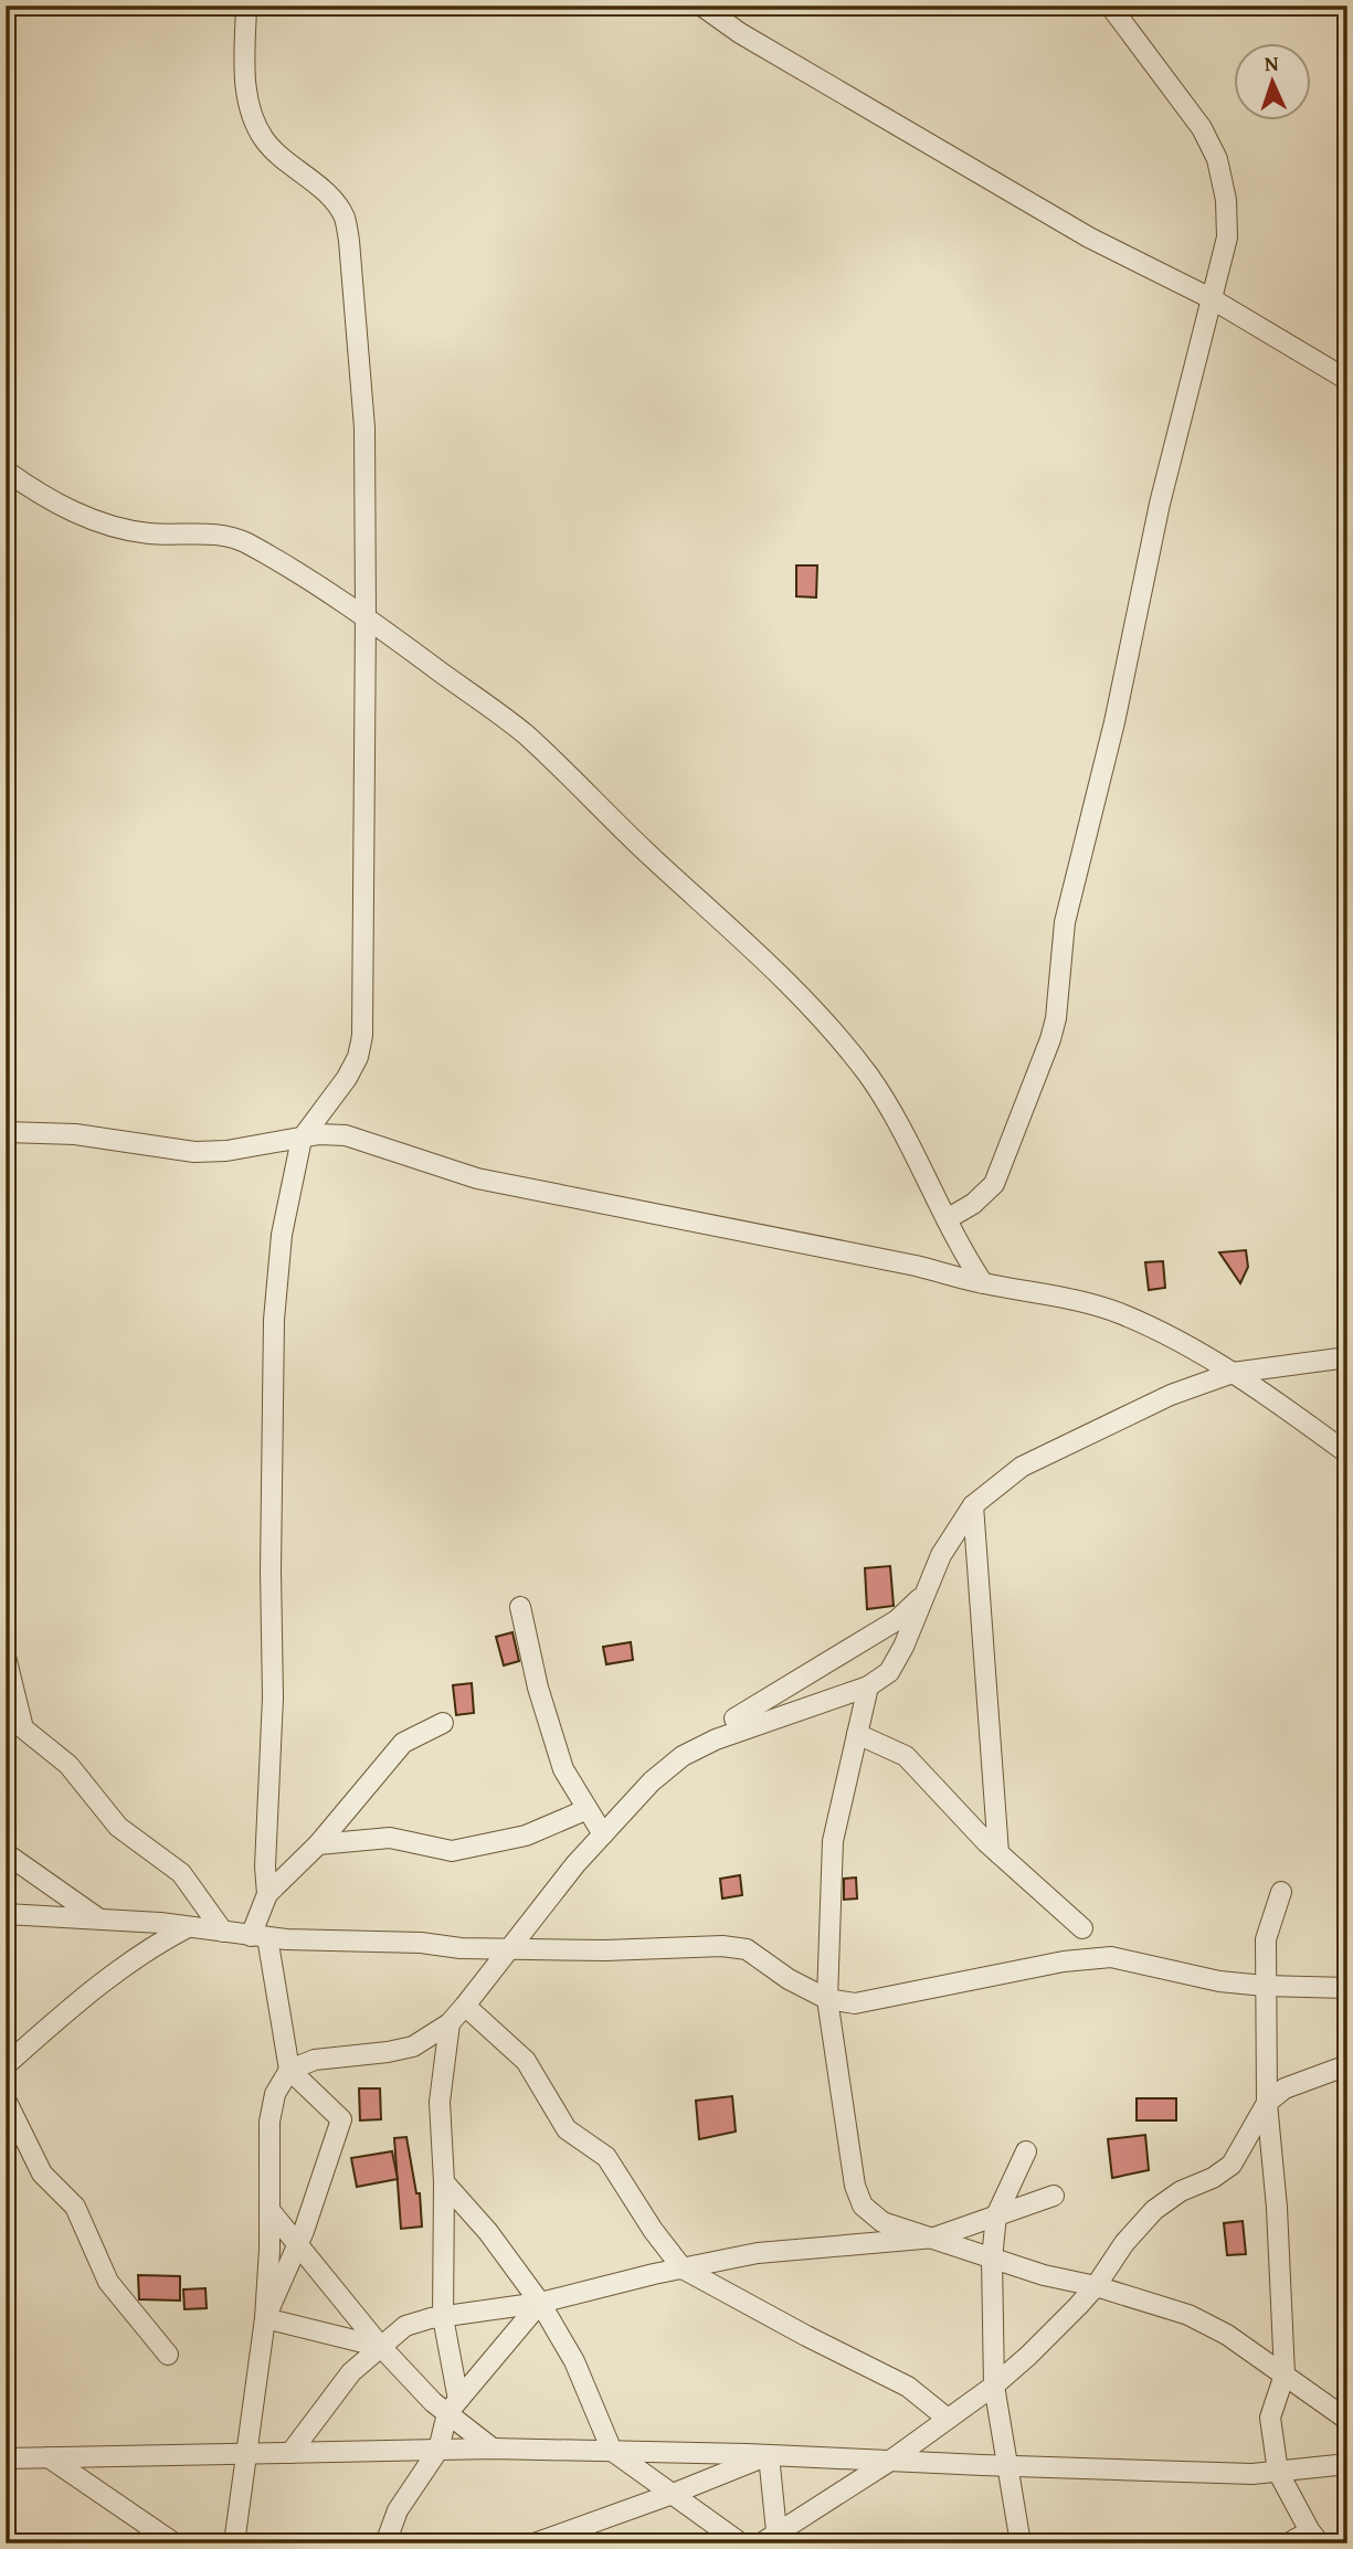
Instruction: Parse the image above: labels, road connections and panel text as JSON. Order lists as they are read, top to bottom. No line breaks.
{"north":"top"}
